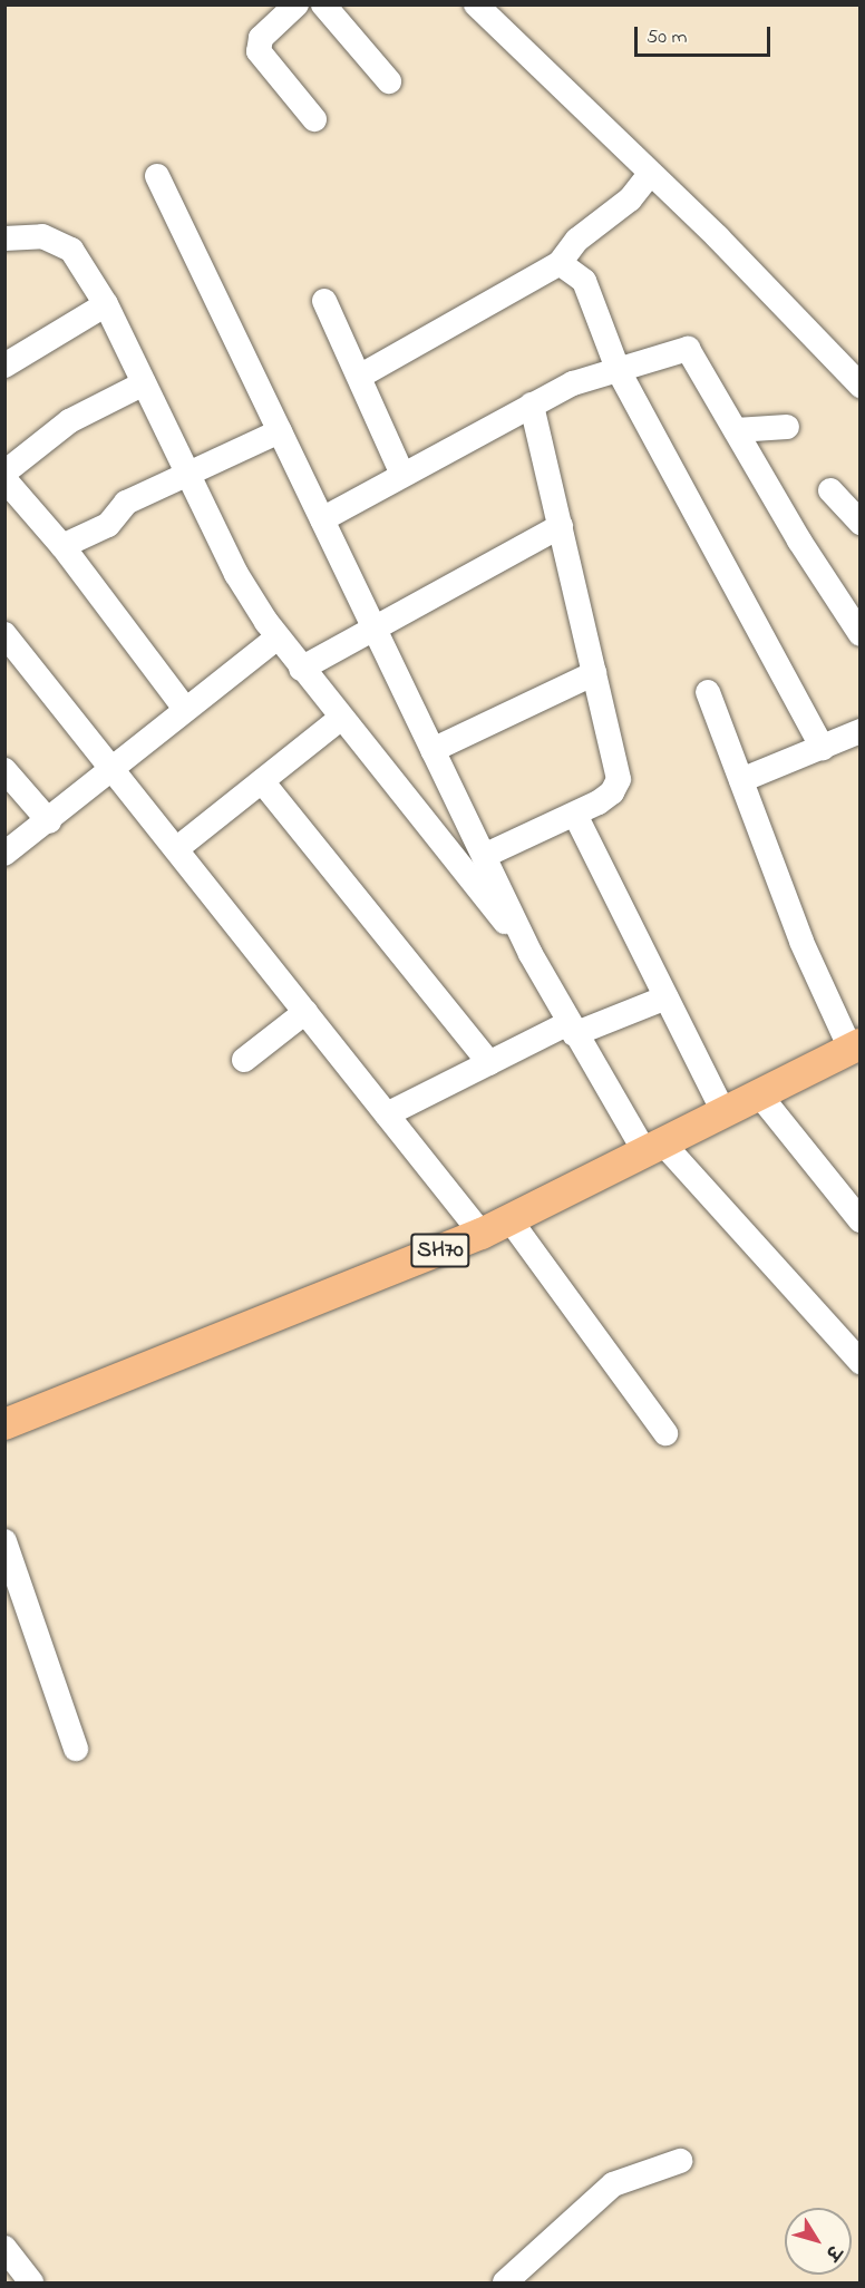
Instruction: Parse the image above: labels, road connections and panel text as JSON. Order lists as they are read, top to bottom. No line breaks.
{"streets":{"main road":["SH70"]},"scale_bar":"50 m","north":"bottom right"}
